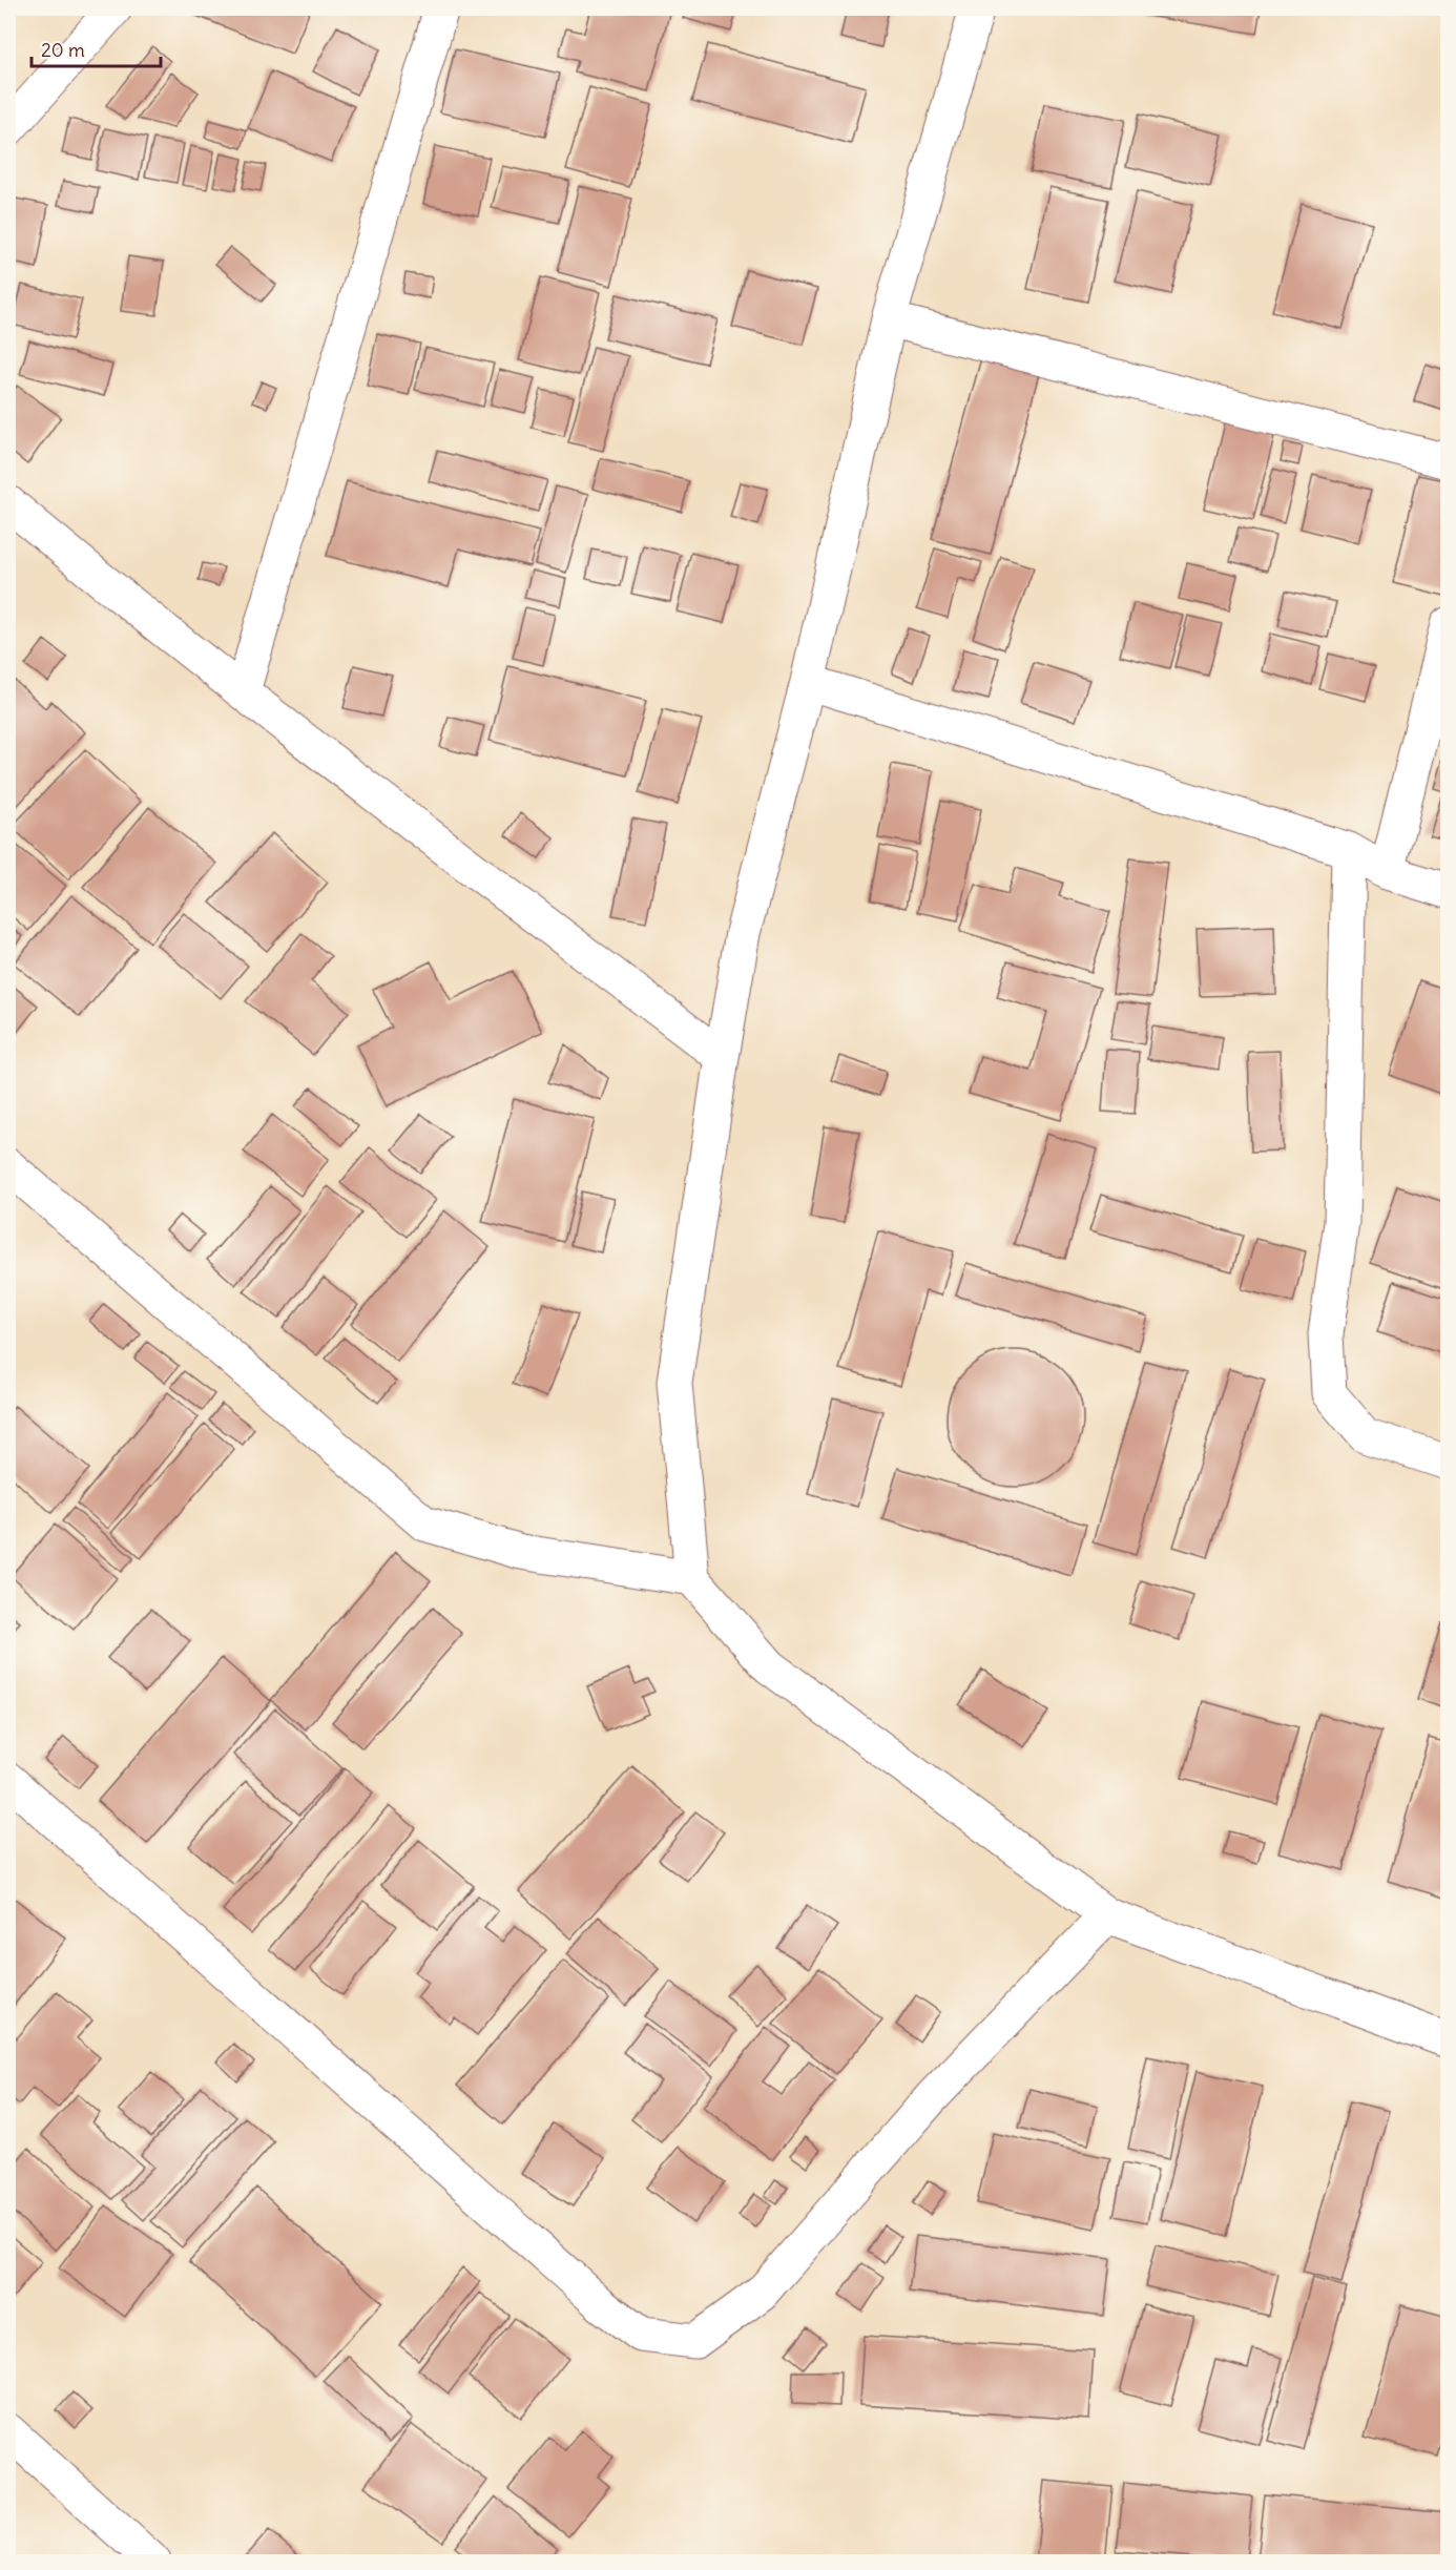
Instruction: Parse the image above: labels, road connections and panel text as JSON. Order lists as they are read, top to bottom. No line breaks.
{"scale_bar":"20 m"}
